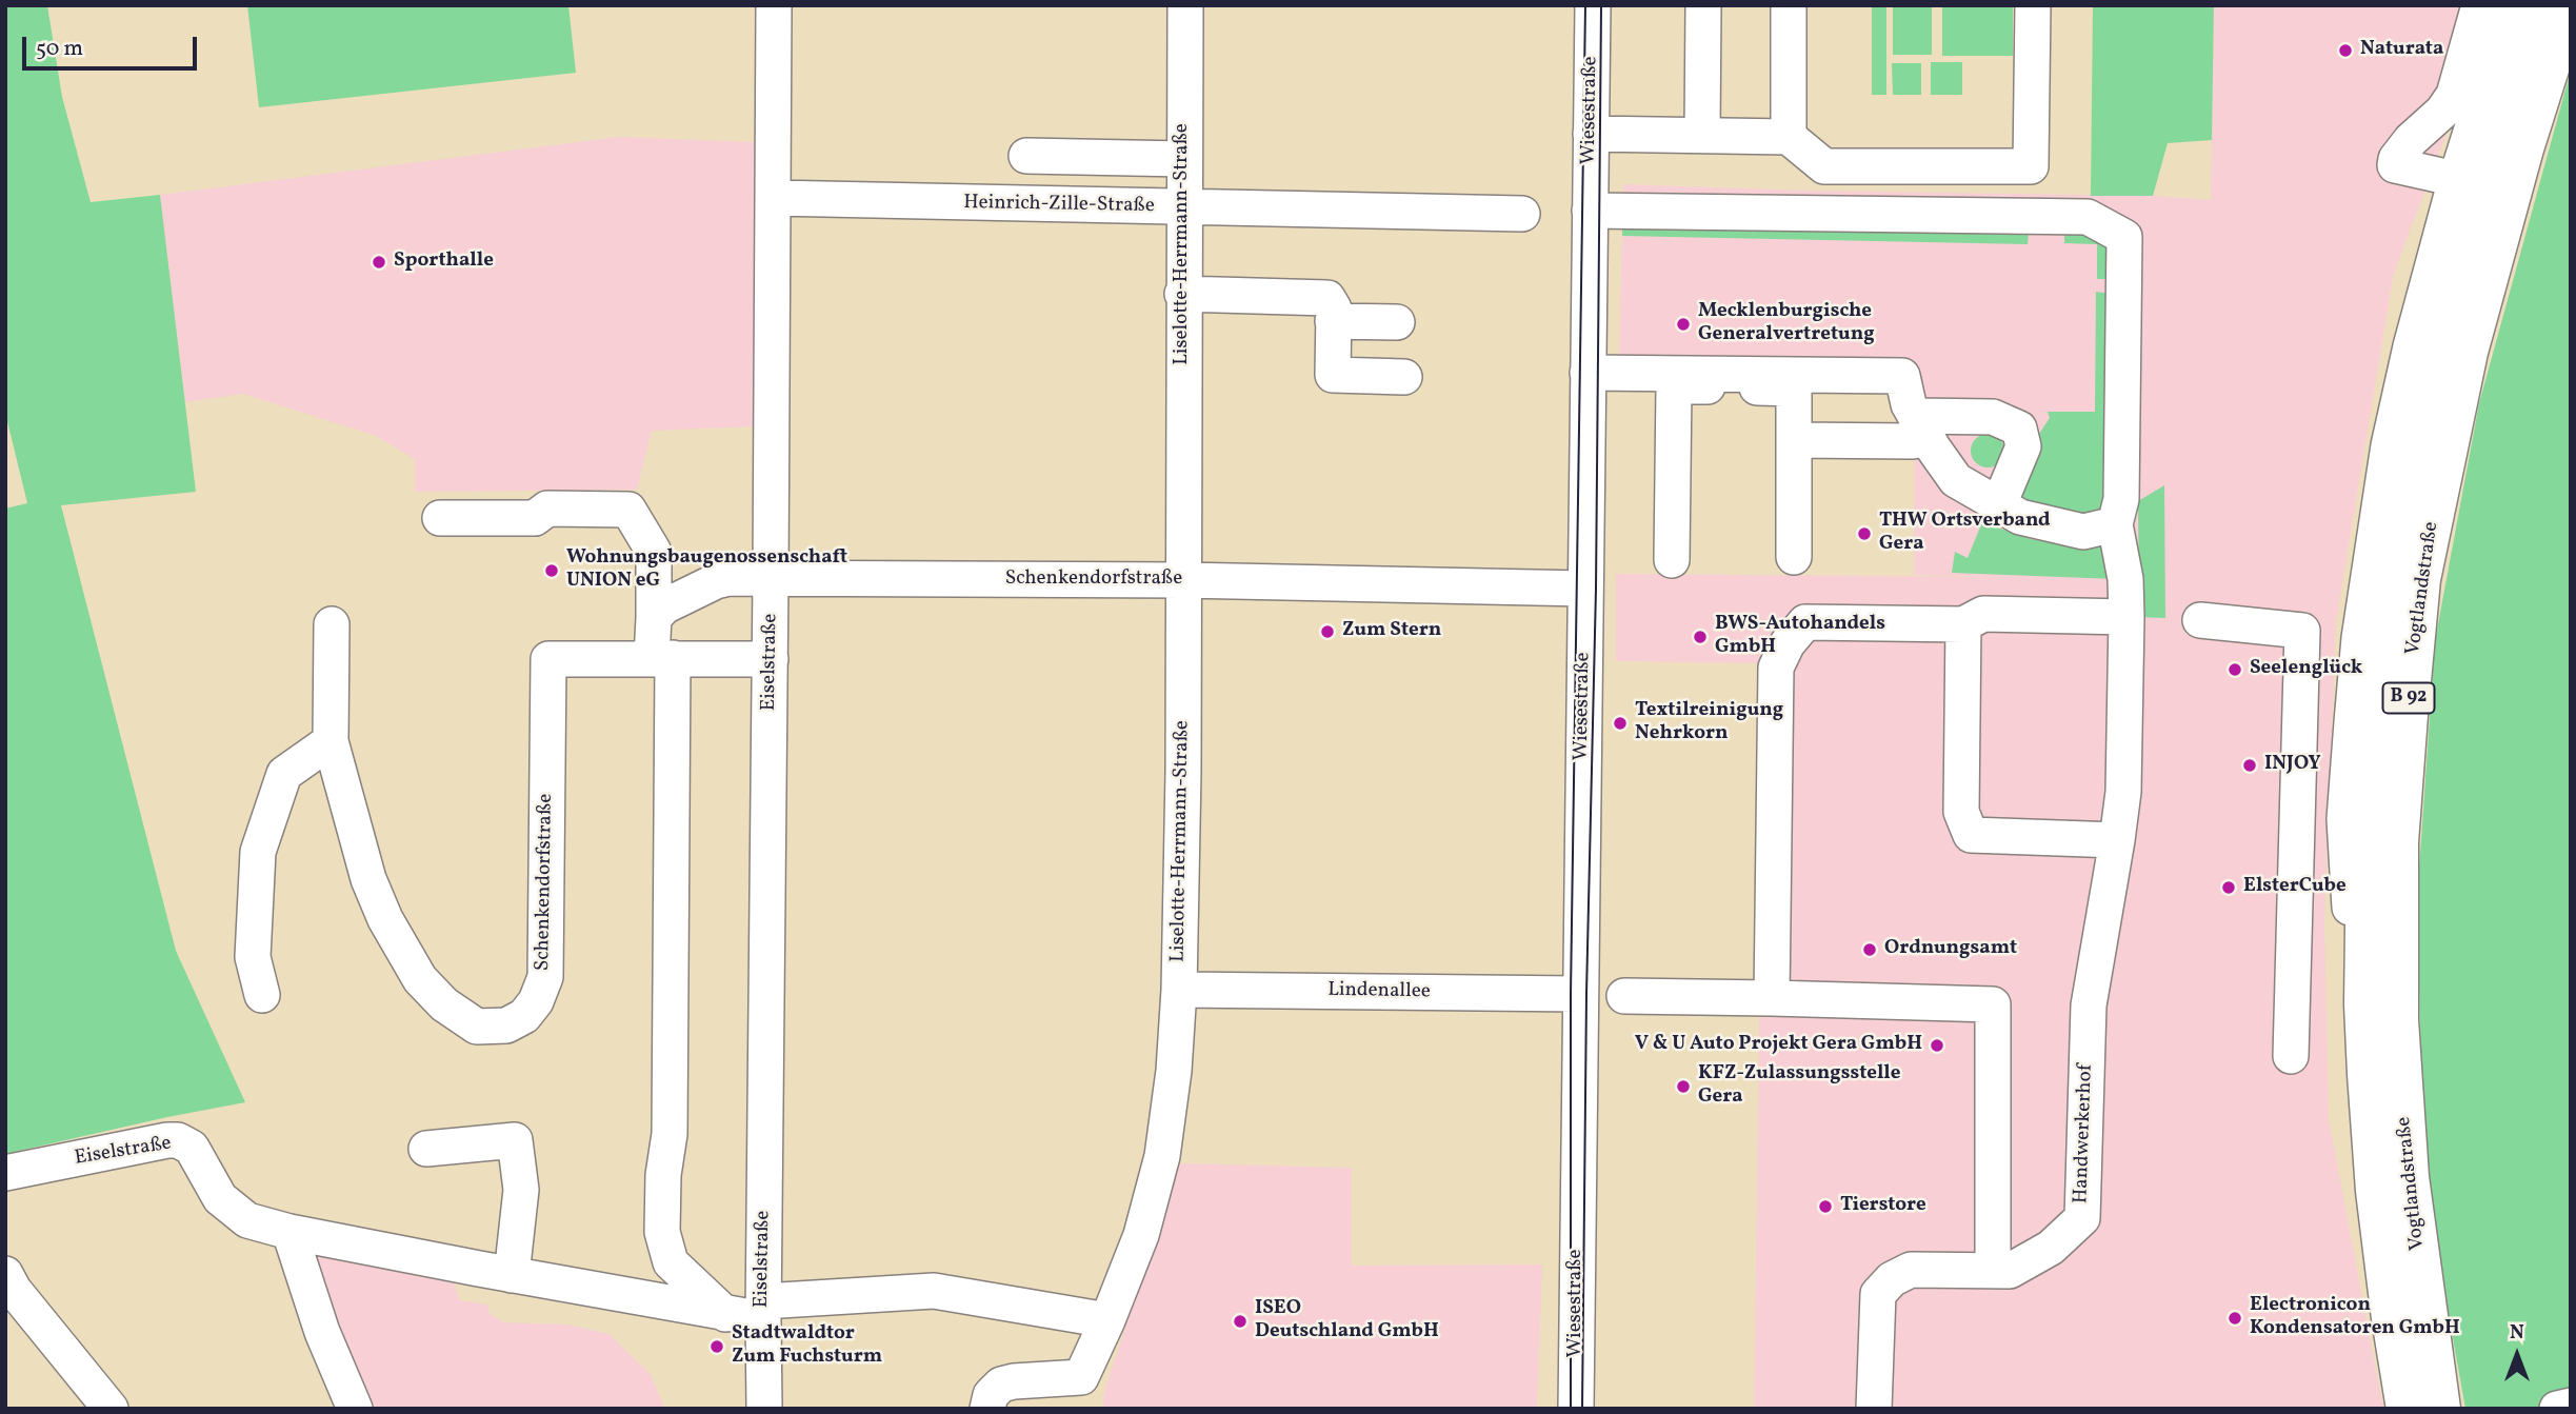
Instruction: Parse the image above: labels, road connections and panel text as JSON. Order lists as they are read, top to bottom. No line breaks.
{"streets":{"main road":["Vogtlandstraße","B 92"],"street":["Wiesestraße","Heinrich-Zille-Straße","Liselotte-Herrmann-Straße","Schenkendorfstraße","Eiselstraße","Lindenallee","Handwerkerhof"]},"crossings":[["Wiesestraße","Schenkendorfstraße"],["Wiesestraße","Lindenallee"],["Heinrich-Zille-Straße","Liselotte-Herrmann-Straße"],["Heinrich-Zille-Straße","Eiselstraße"],["Liselotte-Herrmann-Straße","Schenkendorfstraße"],["Liselotte-Herrmann-Straße","Lindenallee"],["Schenkendorfstraße","Eiselstraße"]],"places":["Naturata","Sporthalle","Mecklenburgische Generalvertretung","THW Ortsverband Gera","Wohnungsbaugenossenschaft UNION eG","Zum Stern","BWS-Autohandels GmbH","Seelenglück","Textilreinigung Nehrkorn","INJOY","ElsterCube","Ordnungsamt","V & U Auto Projekt Gera GmbH","KFZ-Zulassungsstelle Gera","Tierstore","Electronicon Kondensatoren GmbH","ISEO Deutschland GmbH","Stadtwaldtor Zum Fuchsturm"],"scale_bar":"50 m","north":"top"}
